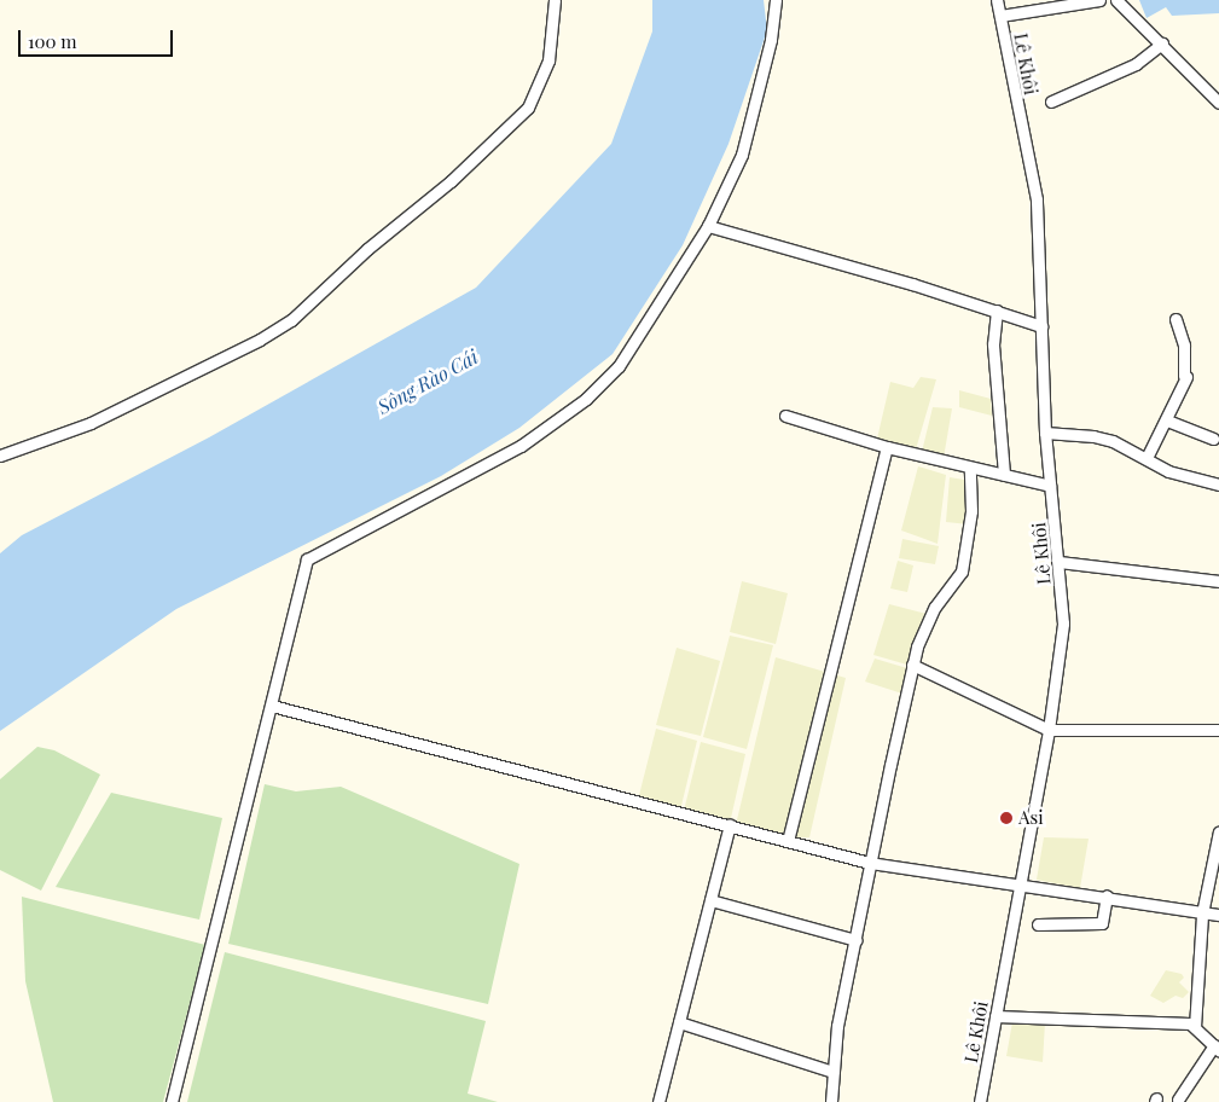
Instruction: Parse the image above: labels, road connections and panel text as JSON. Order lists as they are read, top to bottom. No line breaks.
{"streets":{"street":["Lê Khôi"]},"water":["Sông Rào Cái"],"places":["Asi"],"scale_bar":"100 m"}
